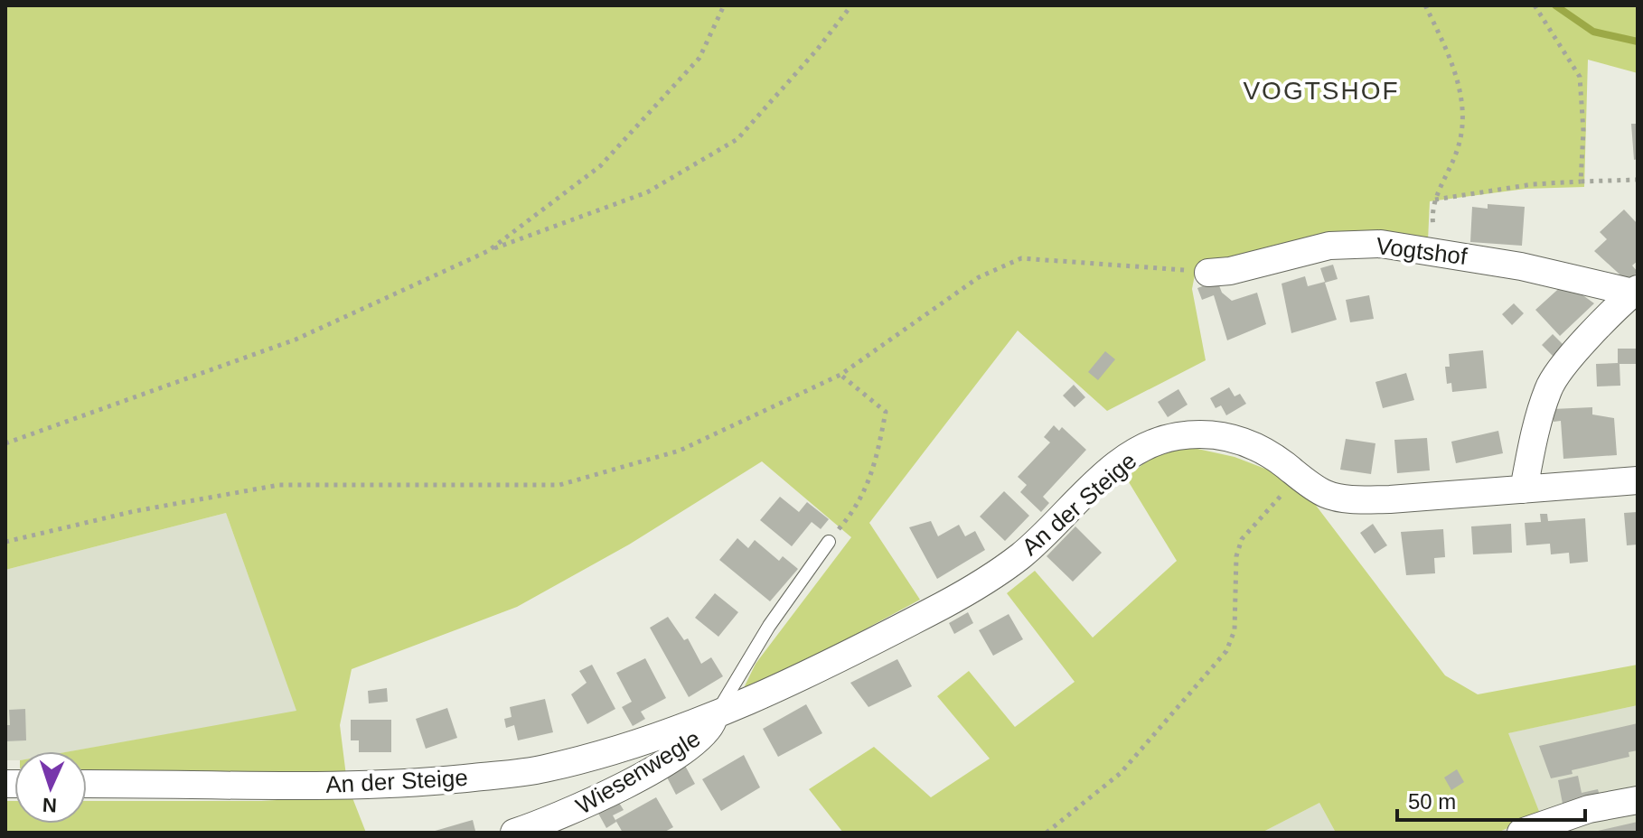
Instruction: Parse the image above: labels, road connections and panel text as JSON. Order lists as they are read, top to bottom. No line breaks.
{"streets":{"street":["Vogtshof","An der Steige","Wiesenwegle"]},"crossings":[["An der Steige","Wiesenwegle"]],"districts":["VOGTSHOF"],"scale_bar":"50 m","north":"bottom"}
